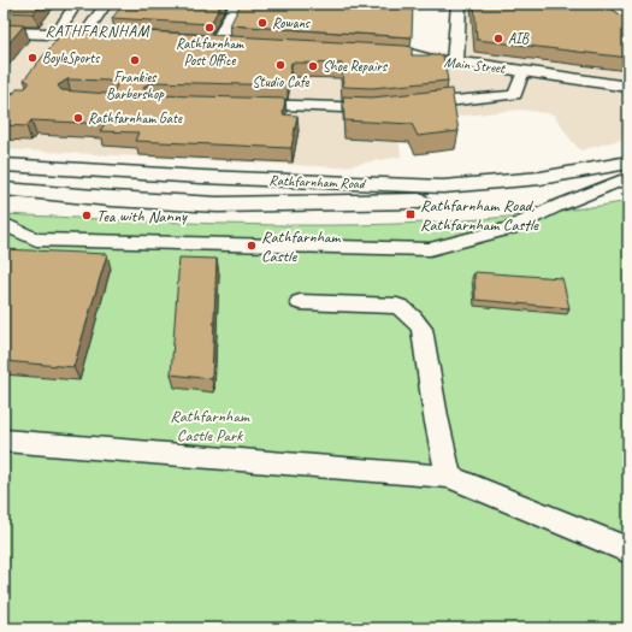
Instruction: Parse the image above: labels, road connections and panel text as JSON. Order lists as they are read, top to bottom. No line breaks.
{"streets":{"main road":["Main Street","Rathfarnham Road"]},"districts":["RATHFARNHAM"],"parks":["Rathfarnham Castle Park"],"places":{"other":["Rowans","Rathfarnham Post Office","AIB","BoyleSports","Frankies Barbershop","Studio Cafe","Shoe Repairs","Rathfarnham Gate","Tea with Nanny","Rathfarnham Castle"],"transit":["Rathfarnham Road, Rathfarnham Castle"]}}
